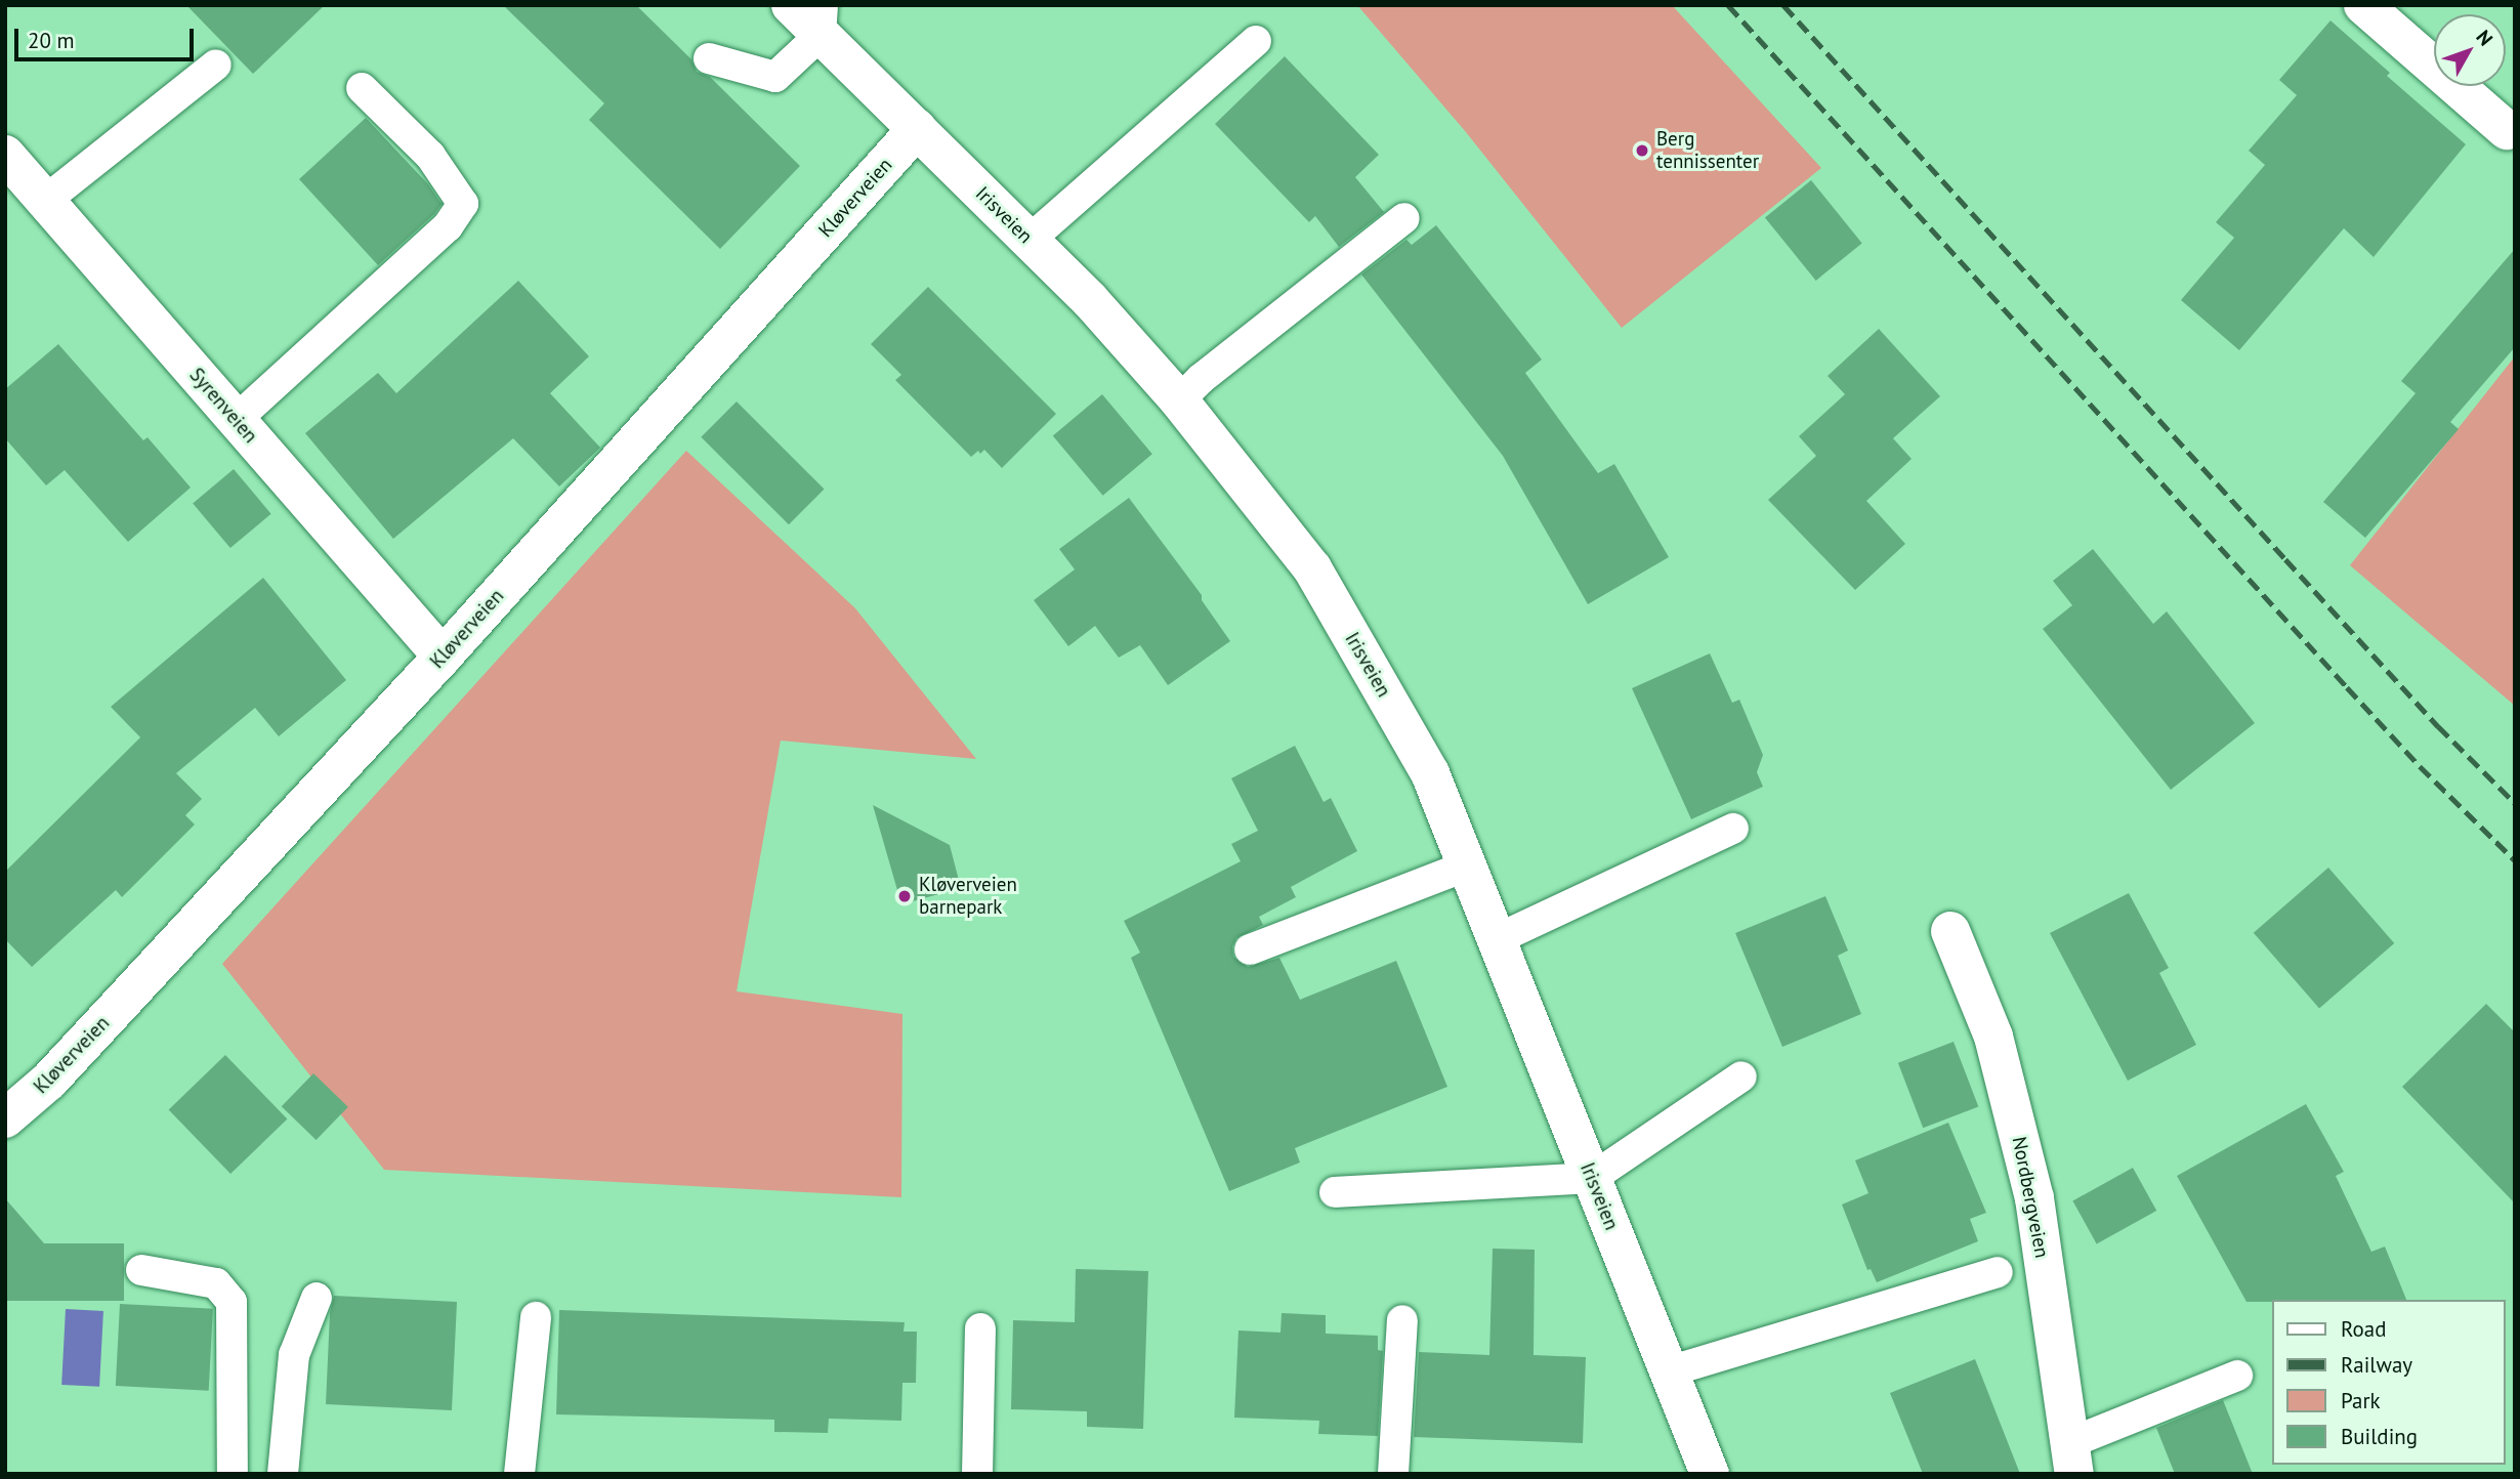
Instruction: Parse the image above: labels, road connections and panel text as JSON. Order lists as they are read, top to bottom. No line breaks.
{"streets":{"street":["Kløverveien","Irisveien","Syrenveien","Nordbergveien"]},"crossings":[["Kløverveien","Irisveien"],["Kløverveien","Syrenveien"]],"places":["Berg tennissenter","Kløverveien barnepark"],"legend":["Road","Railway","Park","Building"],"scale_bar":"20 m","north":"top right"}
